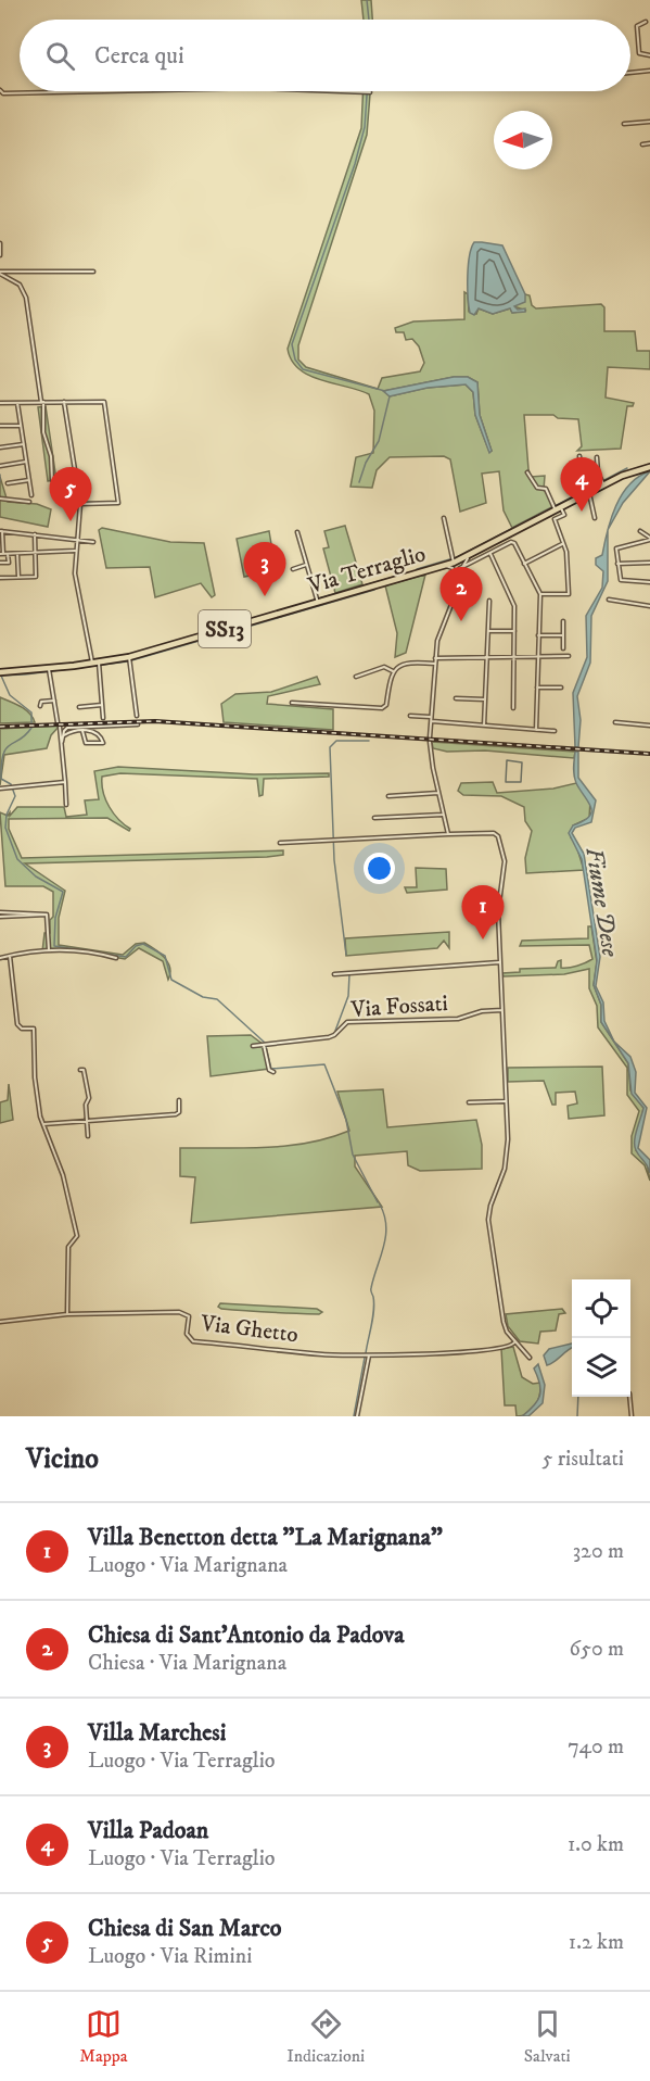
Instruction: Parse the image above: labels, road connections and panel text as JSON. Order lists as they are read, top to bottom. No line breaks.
{"streets":{"main road":["Via Terraglio","SS13"],"street":["Via Fossati","Via Ghetto"]},"water":["Fiume Dese"],"north":"left","page":{"search":"Cerca qui","pins":["4","5","3","2","1"],"heading":["Vicino","5 risultati"],"list":[{"mark":"1","name":"Villa Benetton detta \"La Marignana\"","note":"Luogo · Via Marignana","value":"320 m"},{"mark":"2","name":"Chiesa di Sant'Antonio da Padova","note":"Chiesa · Via Marignana","value":"650 m"},{"mark":"3","name":"Villa Marchesi","note":"Luogo · Via Terraglio","value":"740 m"},{"mark":"4","name":"Villa Padoan","note":"Luogo · Via Terraglio","value":"1.0 km"},{"mark":"5","name":"Chiesa di San Marco","note":"Luogo · Via Rimini","value":"1.2 km"}],"nav":["Mappa","Indicazioni","Salvati"]}}
